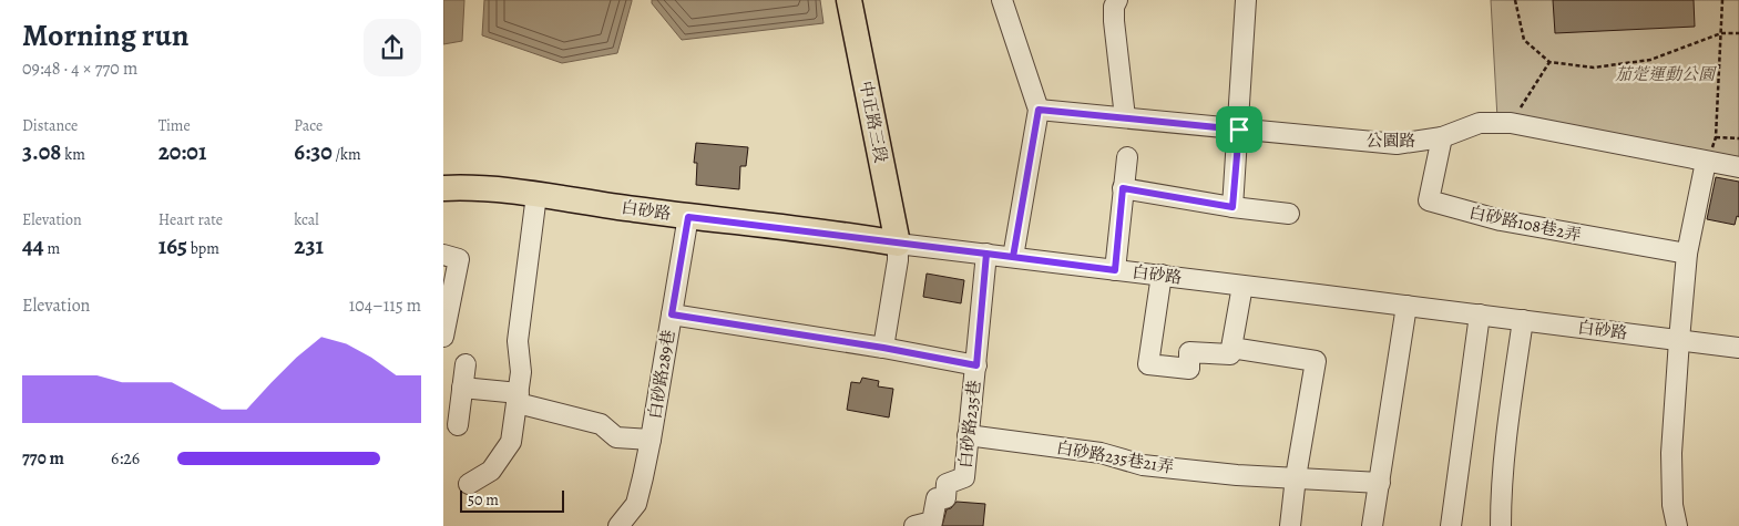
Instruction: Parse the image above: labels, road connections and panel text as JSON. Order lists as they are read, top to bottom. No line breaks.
{"streets":{"main road":["中正路三段","白砂路"],"street":["公園路","白砂路108巷2弄","白砂路289巷","白砂路235巷","白砂路235巷21弄"]},"crossings":[["中正路三段","白砂路"],["公園路","白砂路108巷2弄"],["白砂路","白砂路289巷"],["白砂路","白砂路235巷"],["白砂路235巷","白砂路235巷21弄"]],"parks":["茄萣運動公園"],"scale_bar":"50 m","page":{"heading":["Morning run","09:48 · 4 × 770 m"],"stats":[["Distance","3.08 km"],["Time","20:01"],["Pace","6:30 /km"],["Elevation","44 m"],["Heart rate","165 bpm"],["kcal","231"]],"chart":["Elevation","104–115 m"],"list":[{"name":"770 m","note":"6:26"}],"scale":"50 m"}}
